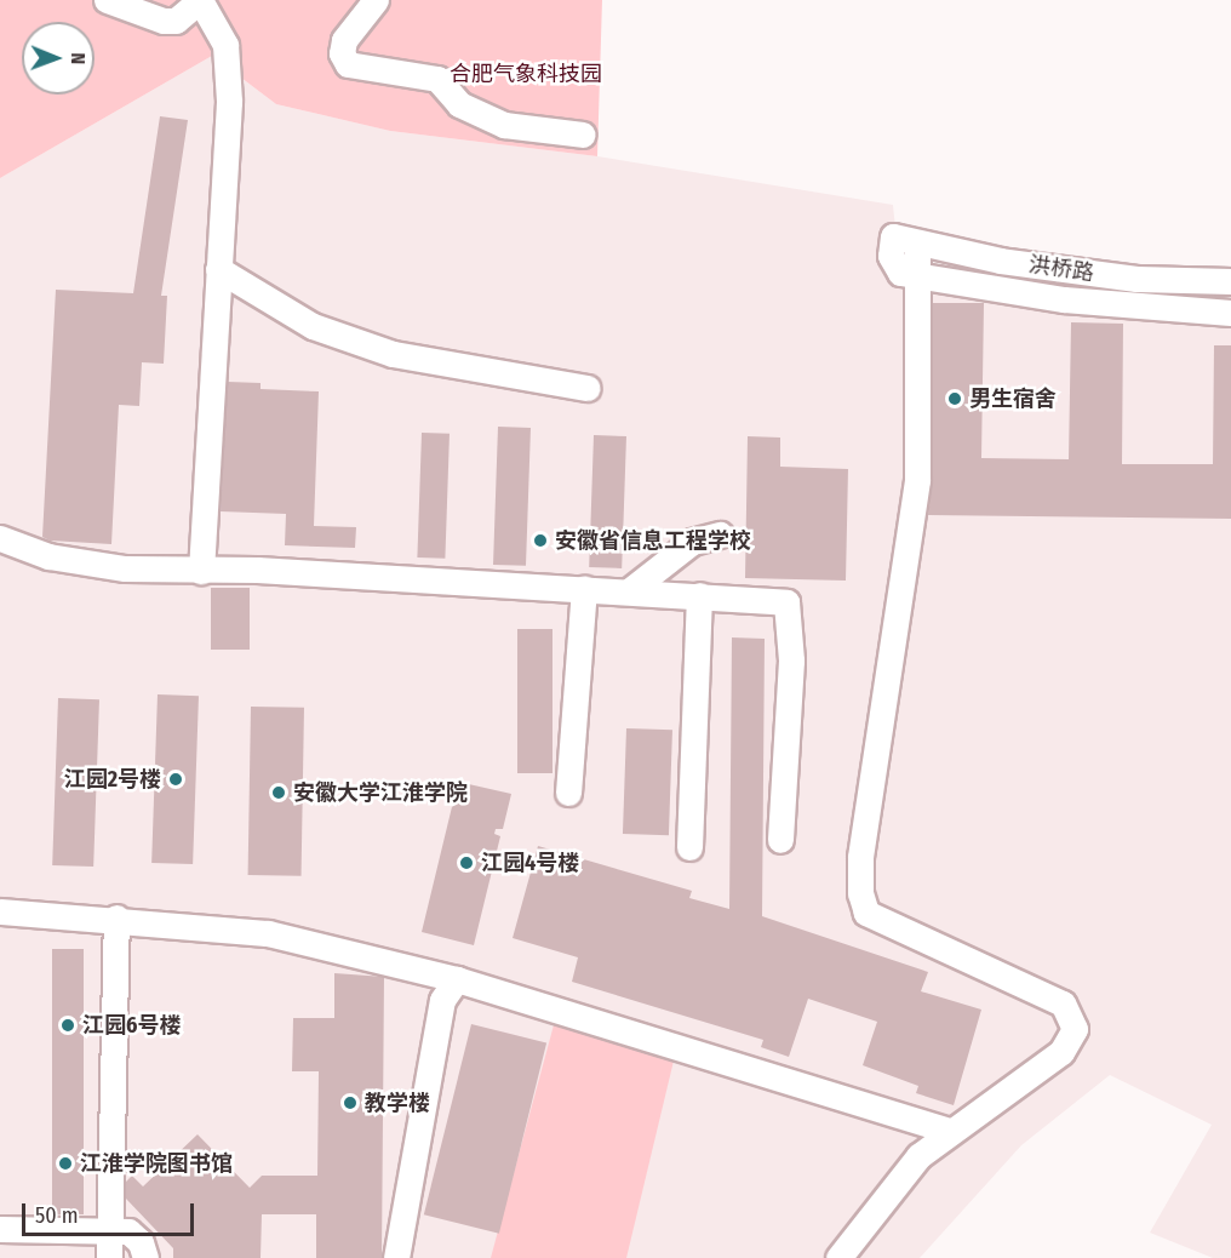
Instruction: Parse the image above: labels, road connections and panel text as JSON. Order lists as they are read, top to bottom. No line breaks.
{"streets":{"street":["洪桥路"]},"parks":["合肥气象科技园"],"places":["男生宿舍","安徽省信息工程学校","江园2号楼","安徽大学江淮学院","江园4号楼","江园6号楼","教学楼","江淮学院图书馆"],"scale_bar":"50 m","north":"right"}
